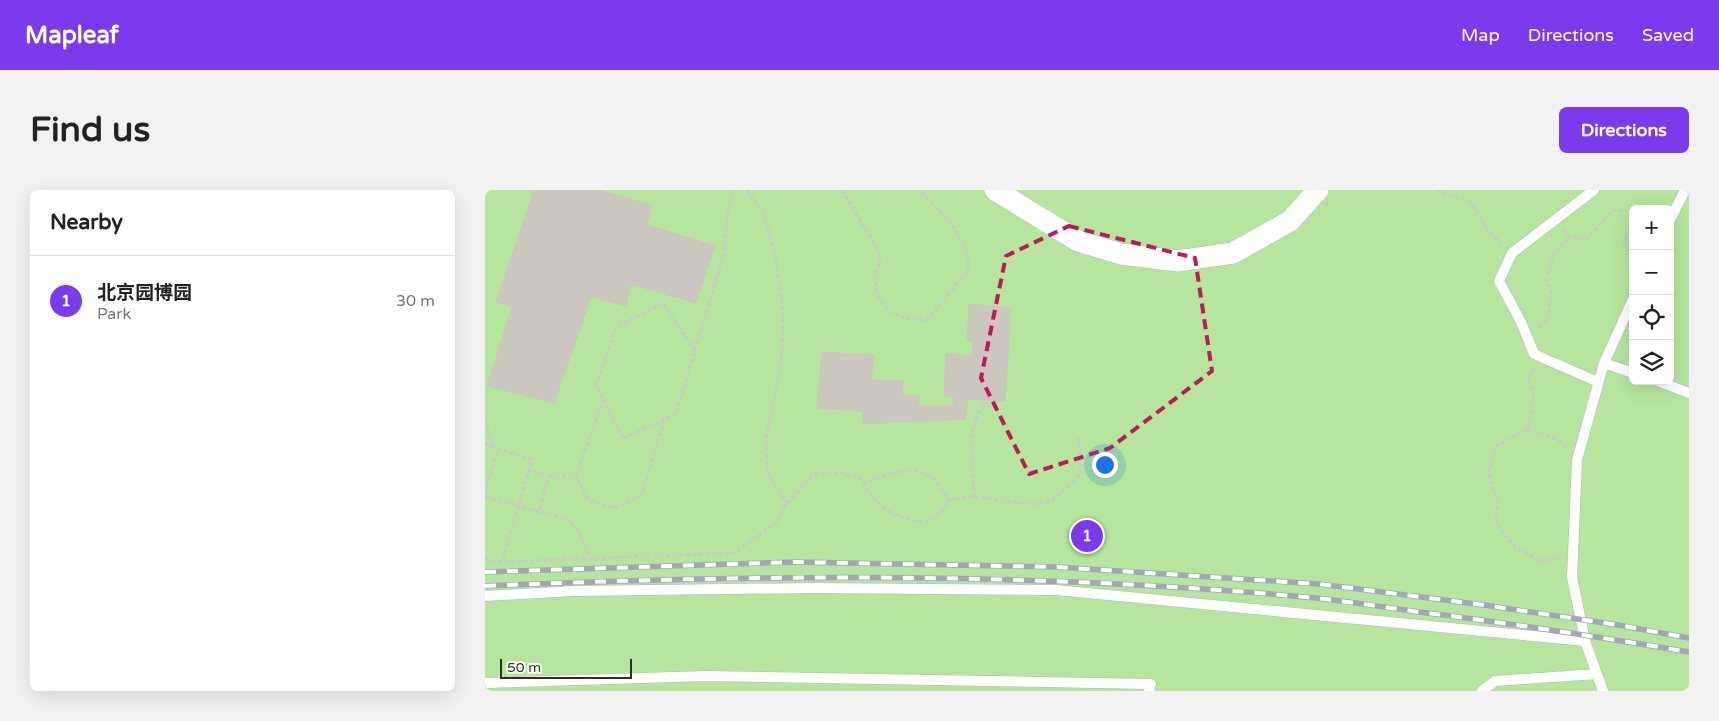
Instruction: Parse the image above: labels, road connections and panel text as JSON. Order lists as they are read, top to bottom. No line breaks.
{"scale_bar":"50 m","page":{"header":"Mapleaf","nav":["Map","Directions","Saved"],"buttons":"Directions","title":"Find us","heading":"Nearby","map_buttons":["+","−"],"list":[{"mark":"1","name":"北京园博园","note":"Park","value":"30 m"}],"pins":"1","scale":"50 m"}}
